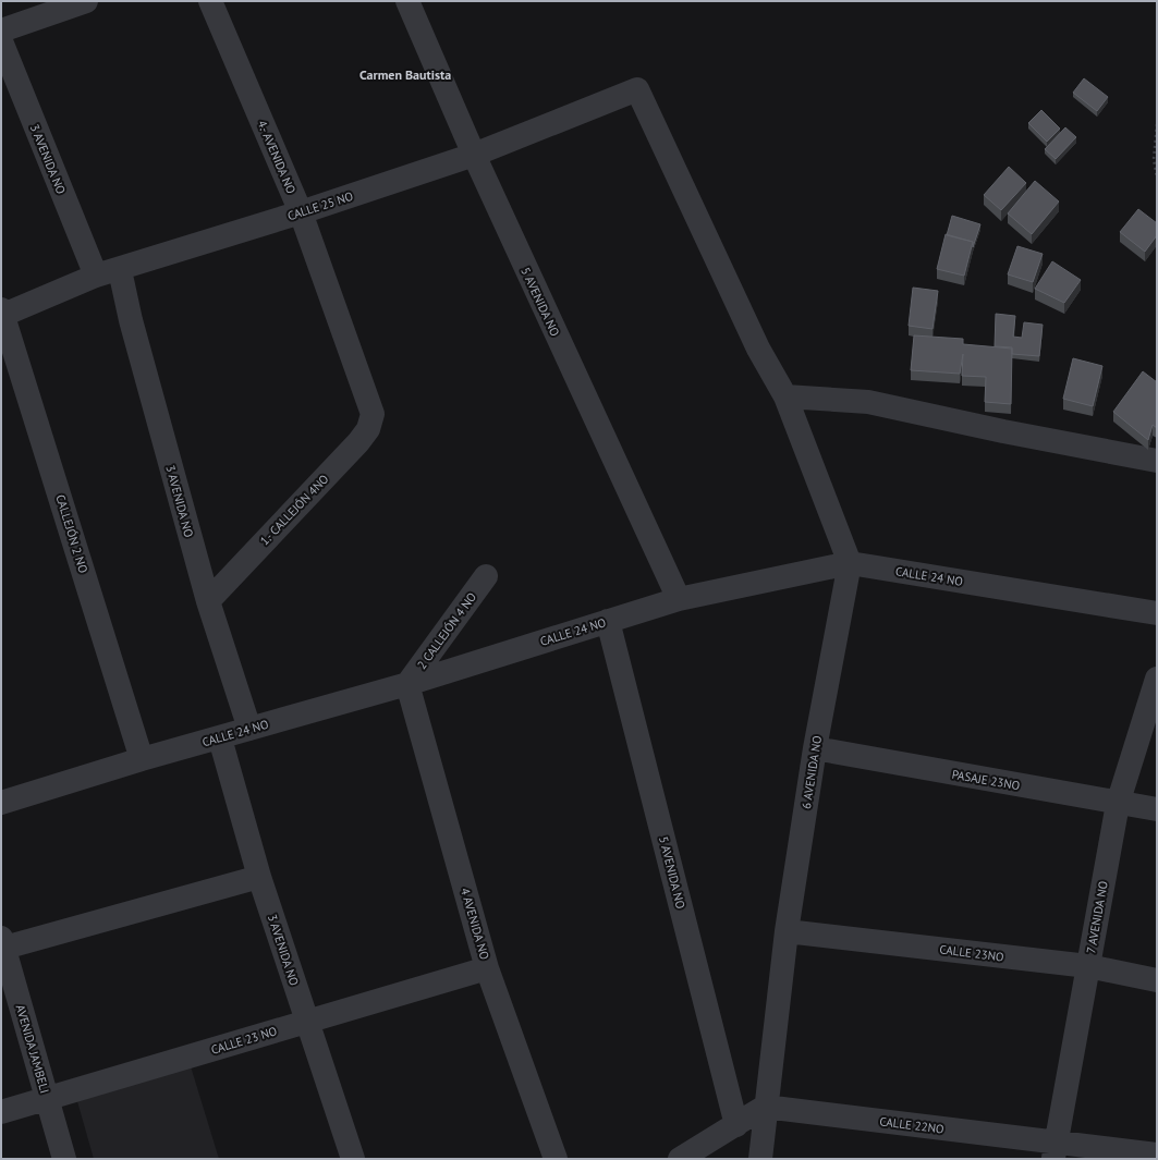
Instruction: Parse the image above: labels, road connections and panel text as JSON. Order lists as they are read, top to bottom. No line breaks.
{"streets":{"street":["4.- AVENIDA NO","3 AVENIDA NO","CALLE 25 NO","5 AVENIDA NO","1.- CALLEJÓN 4NO","CALLEJÓN 2 NO","CALLE 24 NO","2 CALLEJÓN 4 NO","6 AVENIDA NO","PASAJE 23NO","7 AVENIDA NO","4 AVENIDA NO","CALLE 23NO","CALLE 23 NO","AVENIDA JAMBELI","CALLE 22NO"]},"crossings":[["4.- AVENIDA NO","CALLE 25 NO"],["4.- AVENIDA NO","1.- CALLEJÓN 4NO"],["3 AVENIDA NO","CALLE 25 NO"],["3 AVENIDA NO","1.- CALLEJÓN 4NO"],["3 AVENIDA NO","CALLE 24 NO"],["3 AVENIDA NO","CALLE 23 NO"],["CALLE 25 NO","5 AVENIDA NO"],["CALLE 25 NO","CALLEJÓN 2 NO"],["5 AVENIDA NO","CALLE 24 NO"],["CALLEJÓN 2 NO","CALLE 24 NO"],["CALLE 24 NO","2 CALLEJÓN 4 NO"],["CALLE 24 NO","6 AVENIDA NO"],["CALLE 24 NO","4 AVENIDA NO"],["2 CALLEJÓN 4 NO","4 AVENIDA NO"],["6 AVENIDA NO","PASAJE 23NO"],["6 AVENIDA NO","CALLE 23NO"],["6 AVENIDA NO","CALLE 22NO"],["PASAJE 23NO","7 AVENIDA NO"],["7 AVENIDA NO","CALLE 23NO"],["7 AVENIDA NO","CALLE 22NO"],["4 AVENIDA NO","CALLE 23 NO"],["CALLE 23 NO","AVENIDA JAMBELI"]],"districts":["Carmen Bautista"]}
